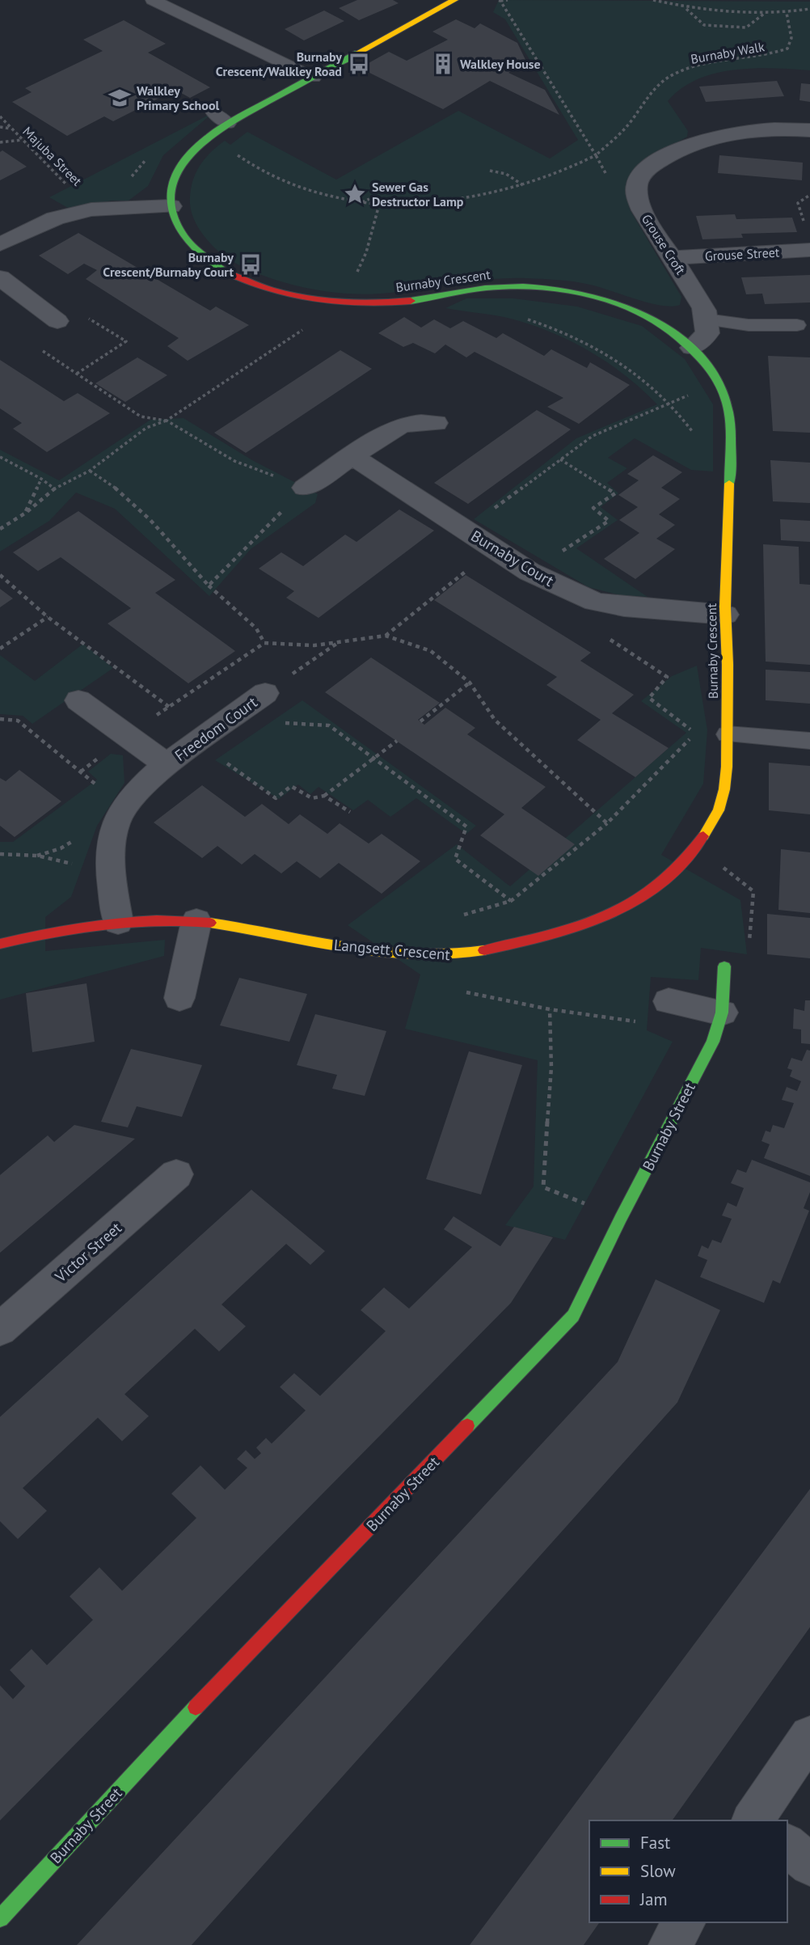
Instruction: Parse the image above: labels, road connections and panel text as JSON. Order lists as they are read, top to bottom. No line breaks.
{"streets":{"street":["Grouse Croft","Grouse Street","Burnaby Crescent","Burnaby Court","Freedom Court","Langsett Crescent","Burnaby Street","Victor Street"],"path":["Burnaby Walk","Majuba Street"]},"crossings":[["Burnaby Walk","Grouse Croft"],["Grouse Croft","Grouse Street"],["Burnaby Crescent","Burnaby Court"],["Burnaby Crescent","Langsett Crescent"],["Freedom Court","Langsett Crescent"]],"places":{"bus stop":["Burnaby Crescent/Walkley Road","Burnaby Crescent/Burnaby Court"],"building":["Walkley House"],"school or university":["Walkley Primary School"],"place":["Sewer Gas Destructor Lamp"]},"legend":["Fast","Slow","Jam"]}
